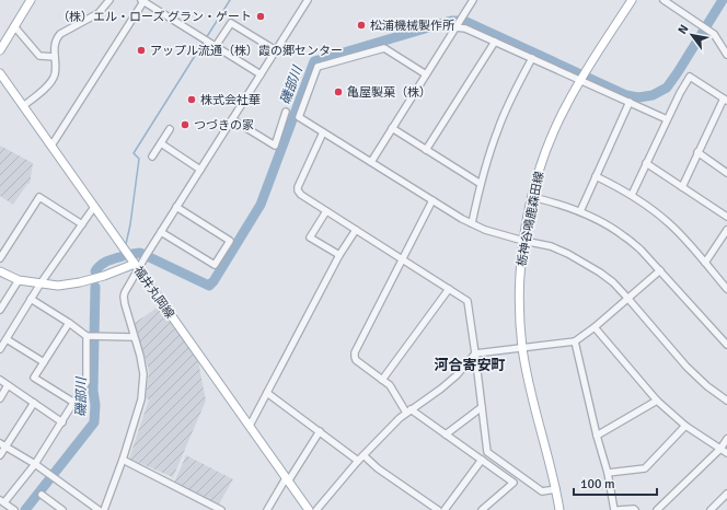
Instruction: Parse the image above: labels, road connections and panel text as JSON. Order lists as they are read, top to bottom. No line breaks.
{"streets":{"main road":["栃神谷鳴鹿森田線","福井丸岡線"]},"districts":["河合寄安町"],"water":["磯部川"],"places":["（株）エル・ローズ グラン・ゲート","松浦機械製作所","アップル流通（株）霞の郷センター","亀屋製菓（株）","株式会社華","つづきの家"],"scale_bar":"100 m","north":"top left"}
